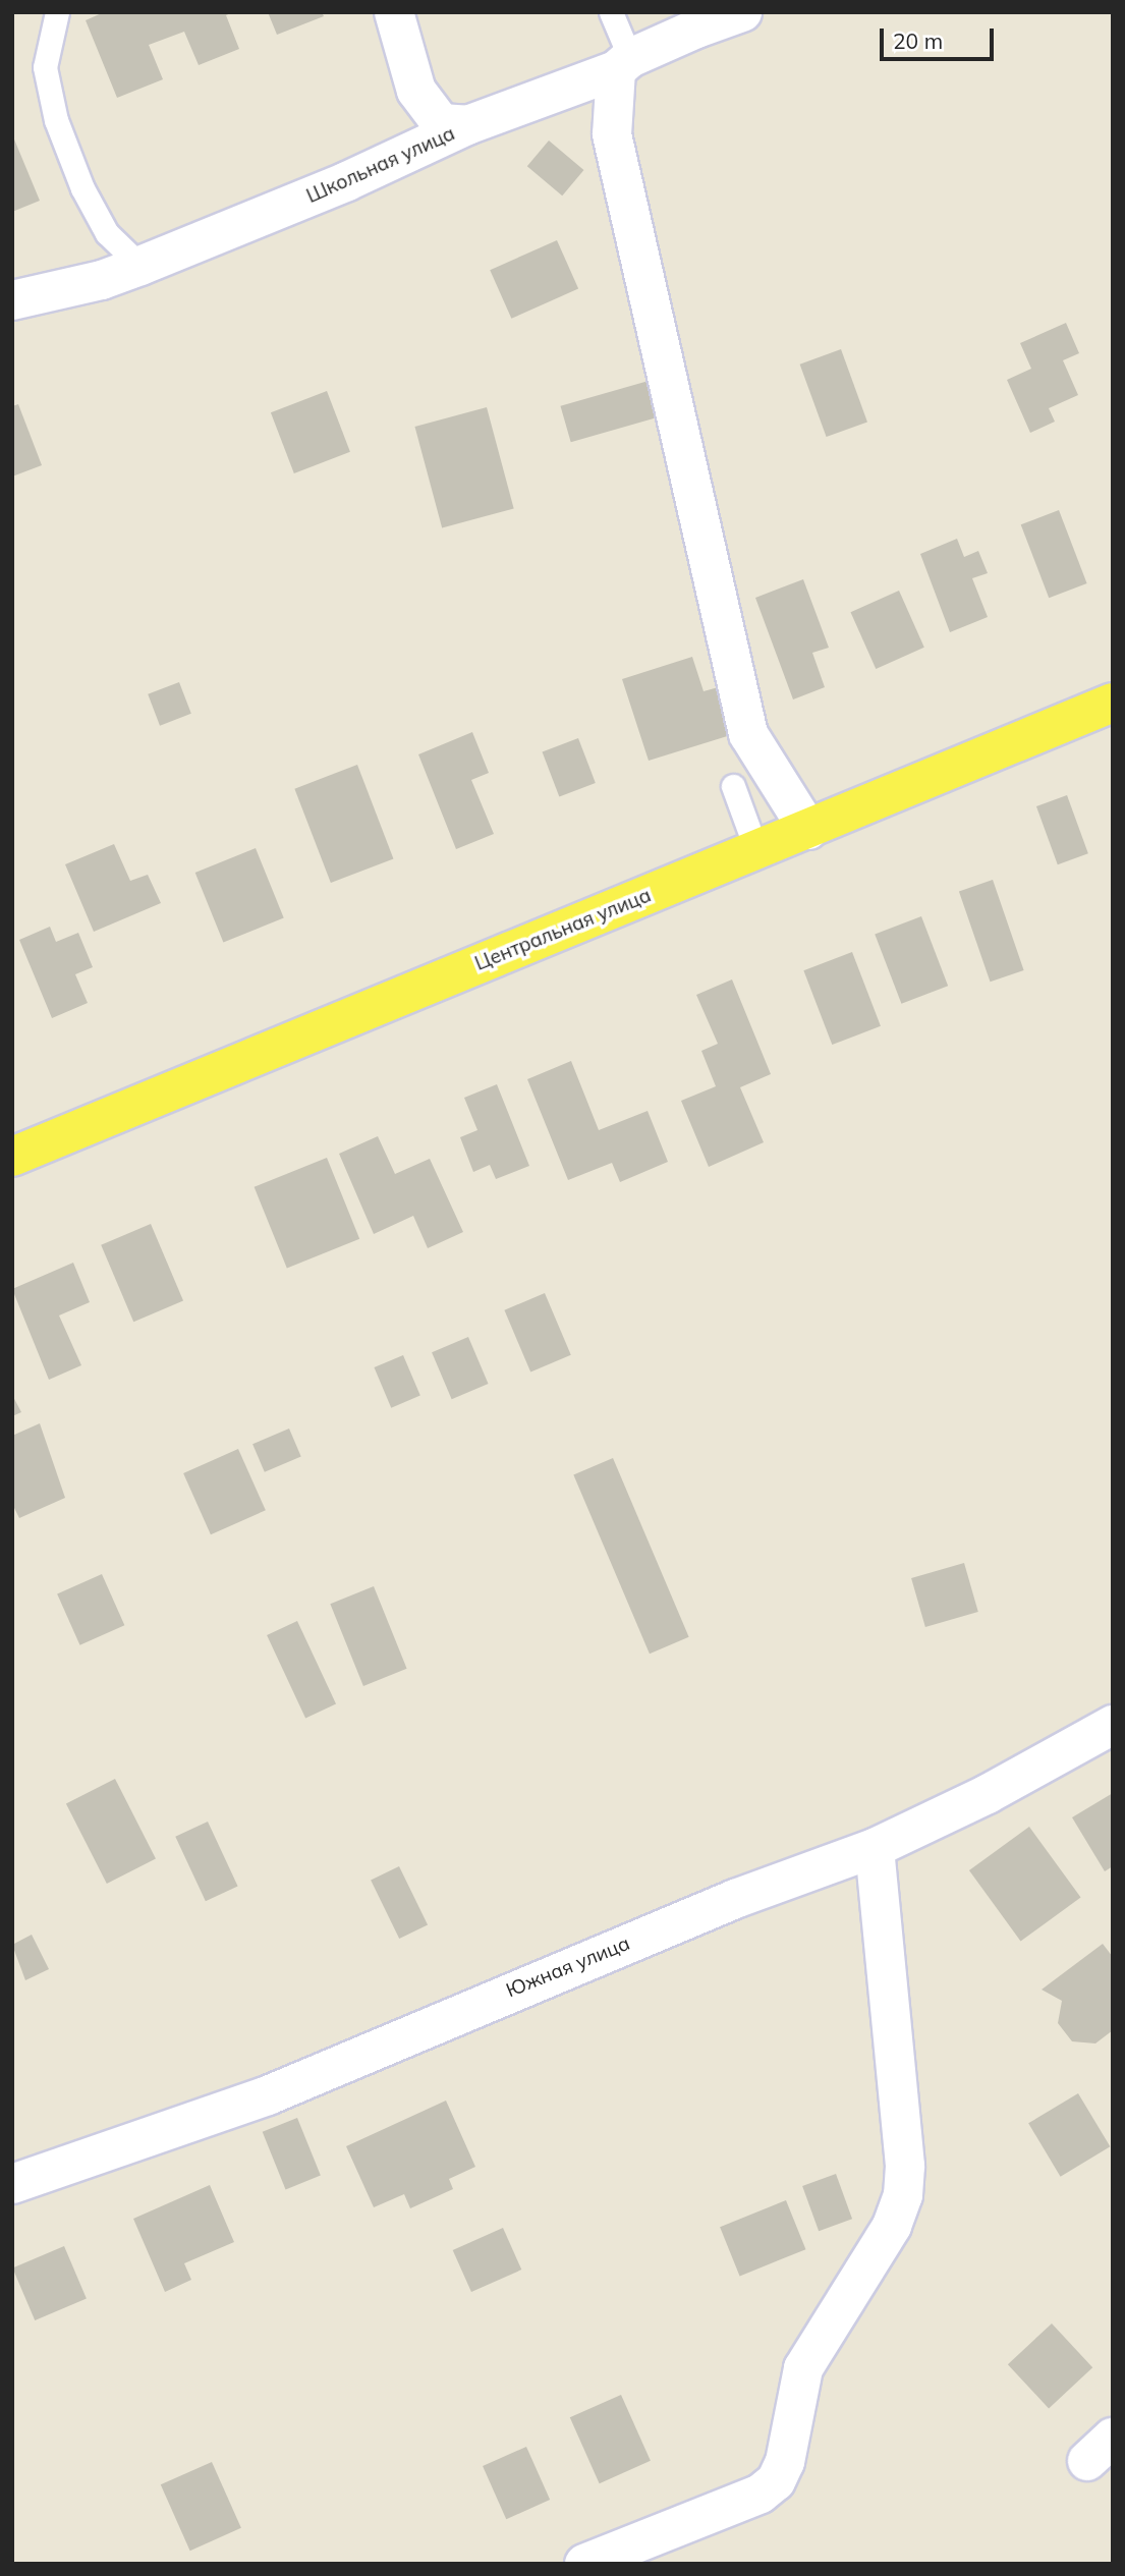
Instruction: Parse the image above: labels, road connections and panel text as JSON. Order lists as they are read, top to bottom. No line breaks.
{"streets":{"main road":["Центральная улица"],"street":["Школьная улица","Южная улица"]},"scale_bar":"20 m"}
